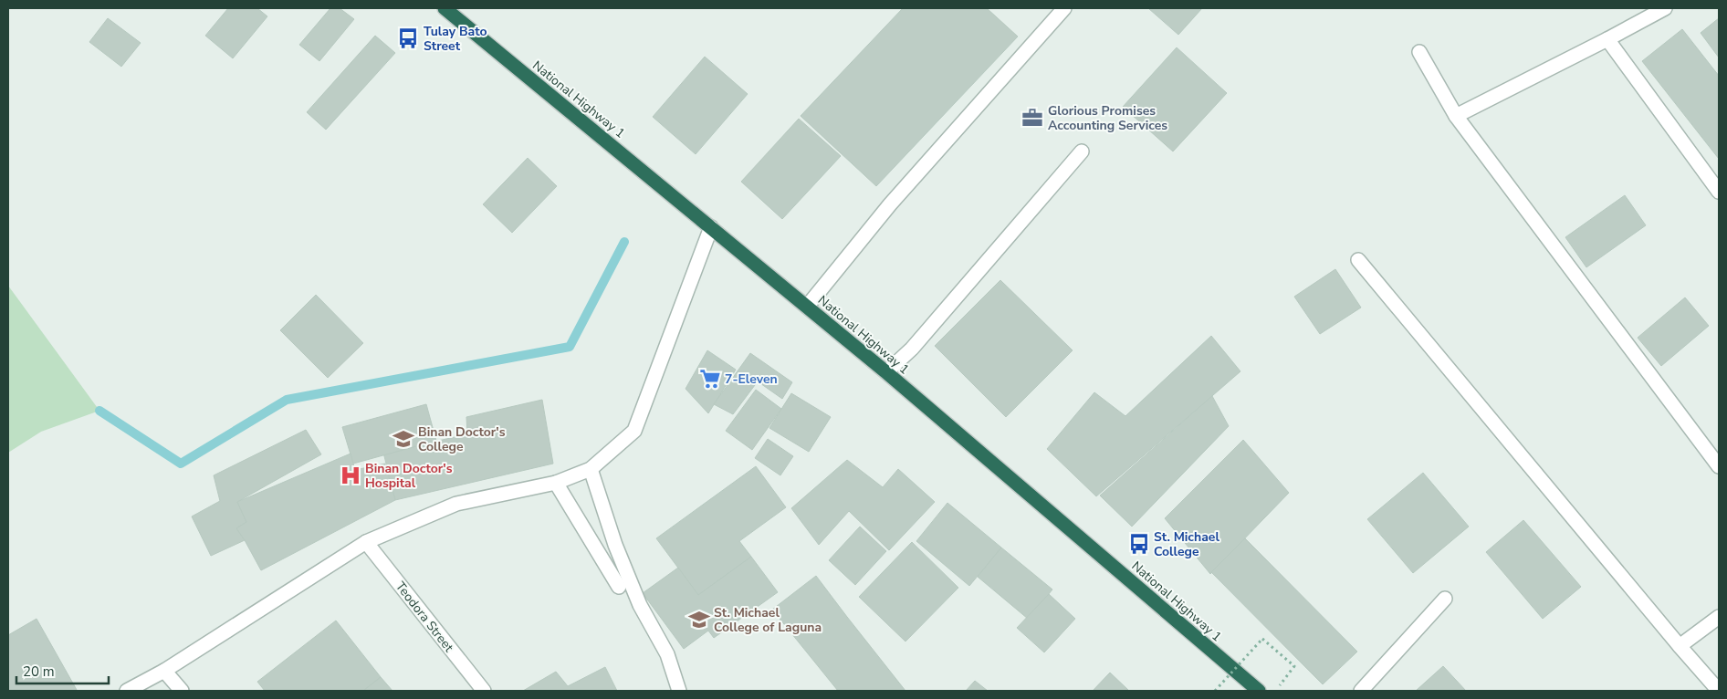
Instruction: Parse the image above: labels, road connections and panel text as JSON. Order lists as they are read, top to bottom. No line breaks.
{"streets":{"highway":["National Highway 1"],"street":["Teodora Street"]},"places":{"bus stop":["Tulay Bato Street","St. Michael College"],"office":["Glorious Promises Accounting Services"],"supermarket":["7-Eleven"],"school or university":["Binan Doctor's College","St. Michael College of Laguna"],"hospital":["Binan Doctor's Hospital"]},"scale_bar":"20 m"}
